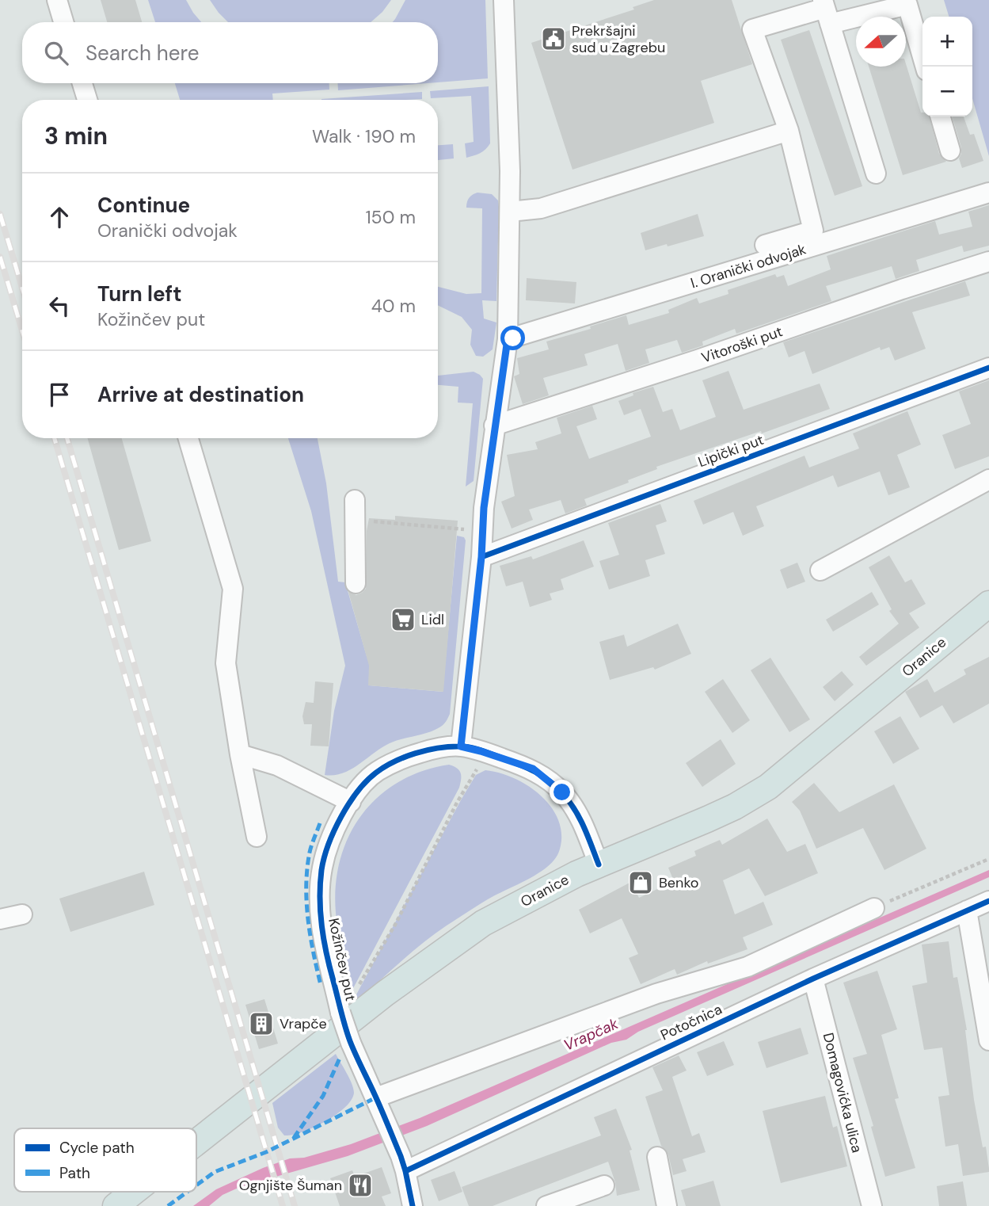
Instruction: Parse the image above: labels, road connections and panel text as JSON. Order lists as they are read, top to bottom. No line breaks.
{"streets":{"main road":["Oranice"],"street":["I. Oranički odvojak","Vitoroški put","Lipički put","Kožinčev put","Potočnica","Domagovićka ulica"]},"crossings":[["Oranice","Kožinčev put"],["Kožinčev put","Potočnica"],["Potočnica","Domagovićka ulica"]],"water":["Vrapčak"],"places":{"public building":["Prekršajni sud u Zagrebu"],"supermarket":["Lidl"],"shop":["Benko"],"building":["Vrapče"],"restaurant":["Ognjište Šuman"]},"legend":["Cycle path","Path"],"north":"left","page":{"map_buttons":["+","−"],"search":"Search here","heading":["3 min","Walk · 190 m"],"list":[["Continue","Oranički odvojak","150 m"],["Turn left","Kožinčev put","40 m"],"Arrive at destination"]}}
